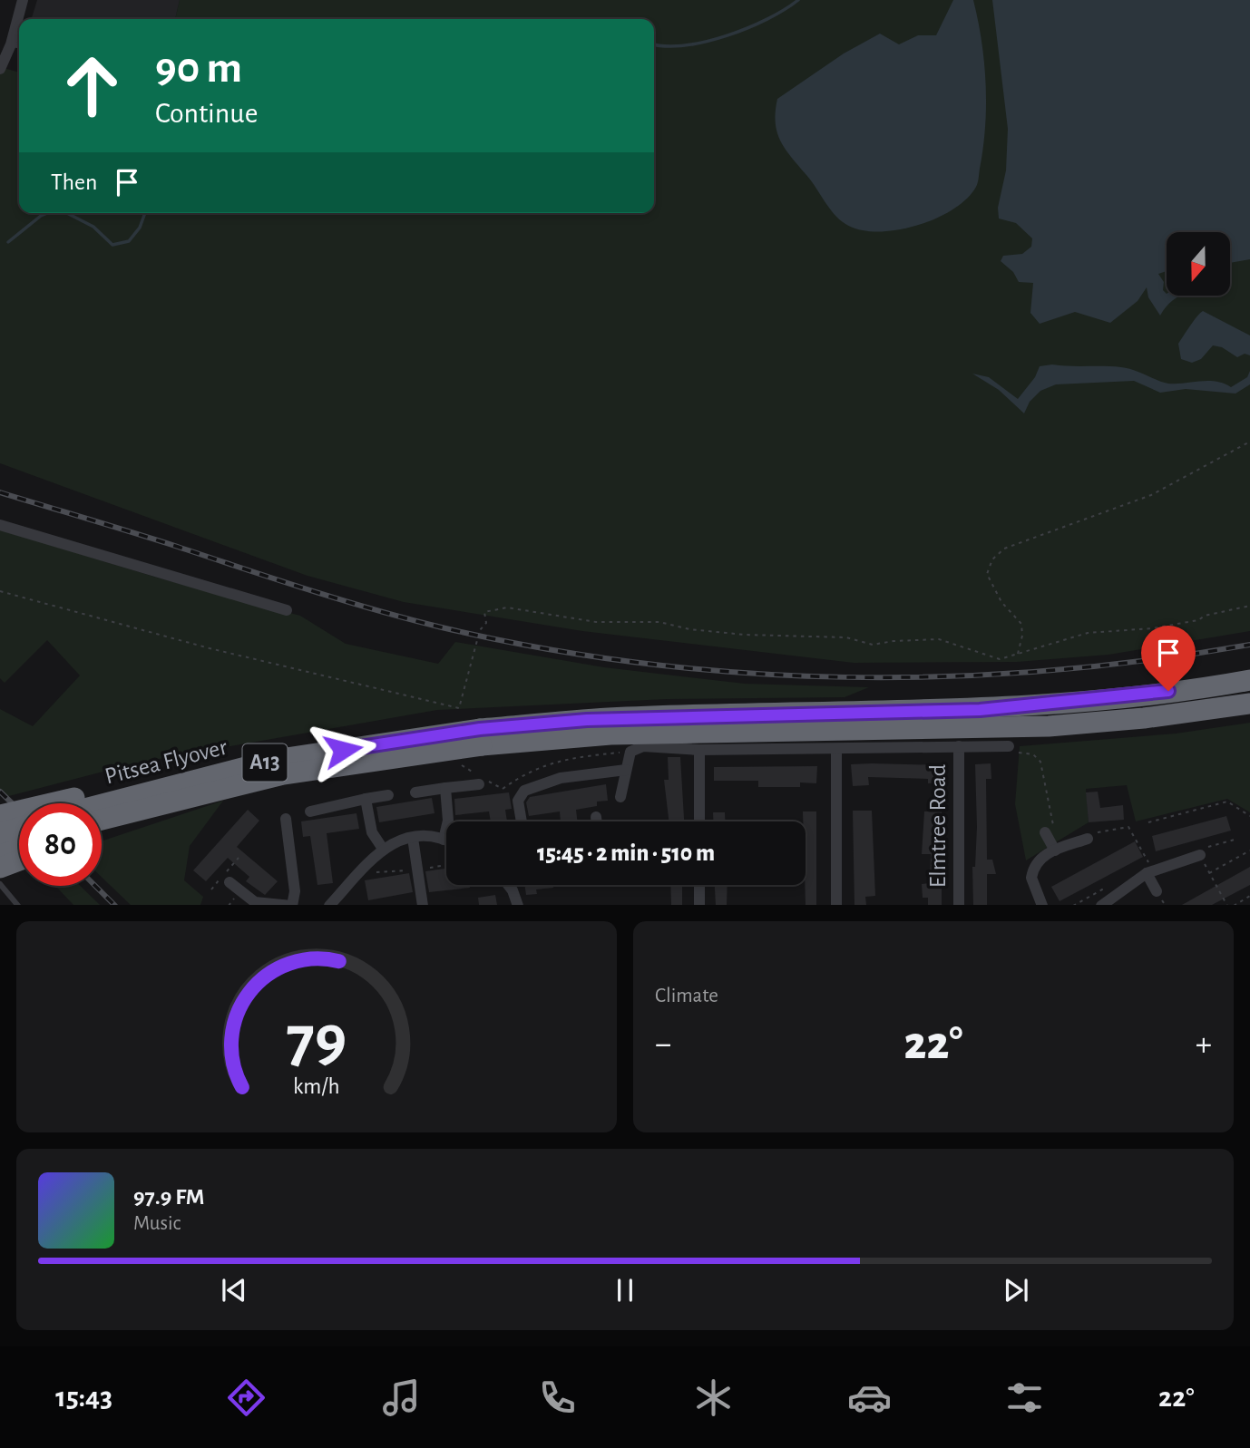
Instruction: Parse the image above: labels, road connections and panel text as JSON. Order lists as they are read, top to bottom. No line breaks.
{"streets":{"highway":["Pitsea Flyover","A13"],"street":["Elmtree Road"]},"crossings":[["Pitsea Flyover","A13"]],"north":"bottom","page":{"turn":["90 m","Continue"],"then":"Then","limit":"80","trip":"15:45 · 2 min · 510 m","tile":"Climate","heat":["−","22°","+"],"song":["97.9 FM","Music"],"tabs":["15:43","22°"],"gauge":["79","km/h"]}}
